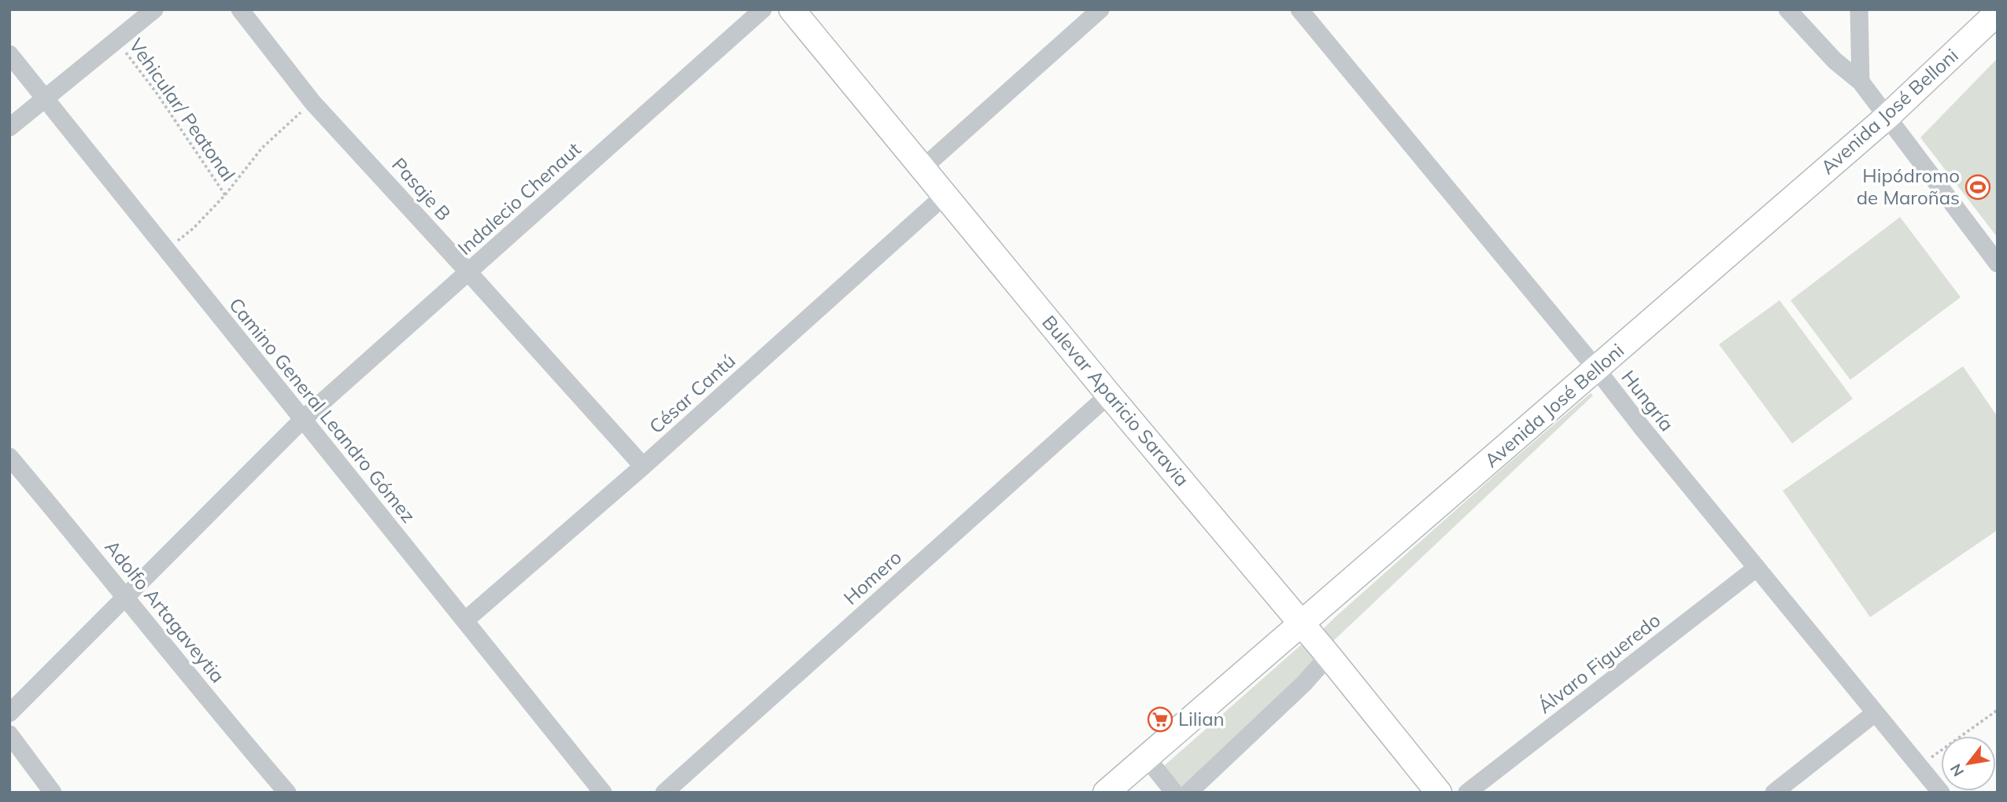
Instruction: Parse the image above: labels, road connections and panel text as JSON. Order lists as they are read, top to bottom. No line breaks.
{"streets":{"main road":["Avenida José Belloni","Bulevar Aparicio Saravia"],"street":["Pasaje B","Indalecio Chenaut","César Cantú","Hungría","Camino General Leandro Gómez","Homero","Adolfo Artagaveytia","Álvaro Figueredo"],"path":["Vehicular/ Peatonal"]},"crossings":[["Vehicular/ Peatonal","Pasaje B"],["Vehicular/ Peatonal","Camino General Leandro Gómez"],["Avenida José Belloni","Bulevar Aparicio Saravia"],["Avenida José Belloni","Hungría"],["Pasaje B","Indalecio Chenaut"],["Pasaje B","César Cantú"],["Indalecio Chenaut","Camino General Leandro Gómez"],["Indalecio Chenaut","Adolfo Artagaveytia"],["César Cantú","Bulevar Aparicio Saravia"],["César Cantú","Camino General Leandro Gómez"],["Bulevar Aparicio Saravia","Homero"],["Hungría","Álvaro Figueredo"]],"places":{"sports":["Hipódromo de Maroñas"],"supermarket":["Lilian"]},"north":"bottom left"}
